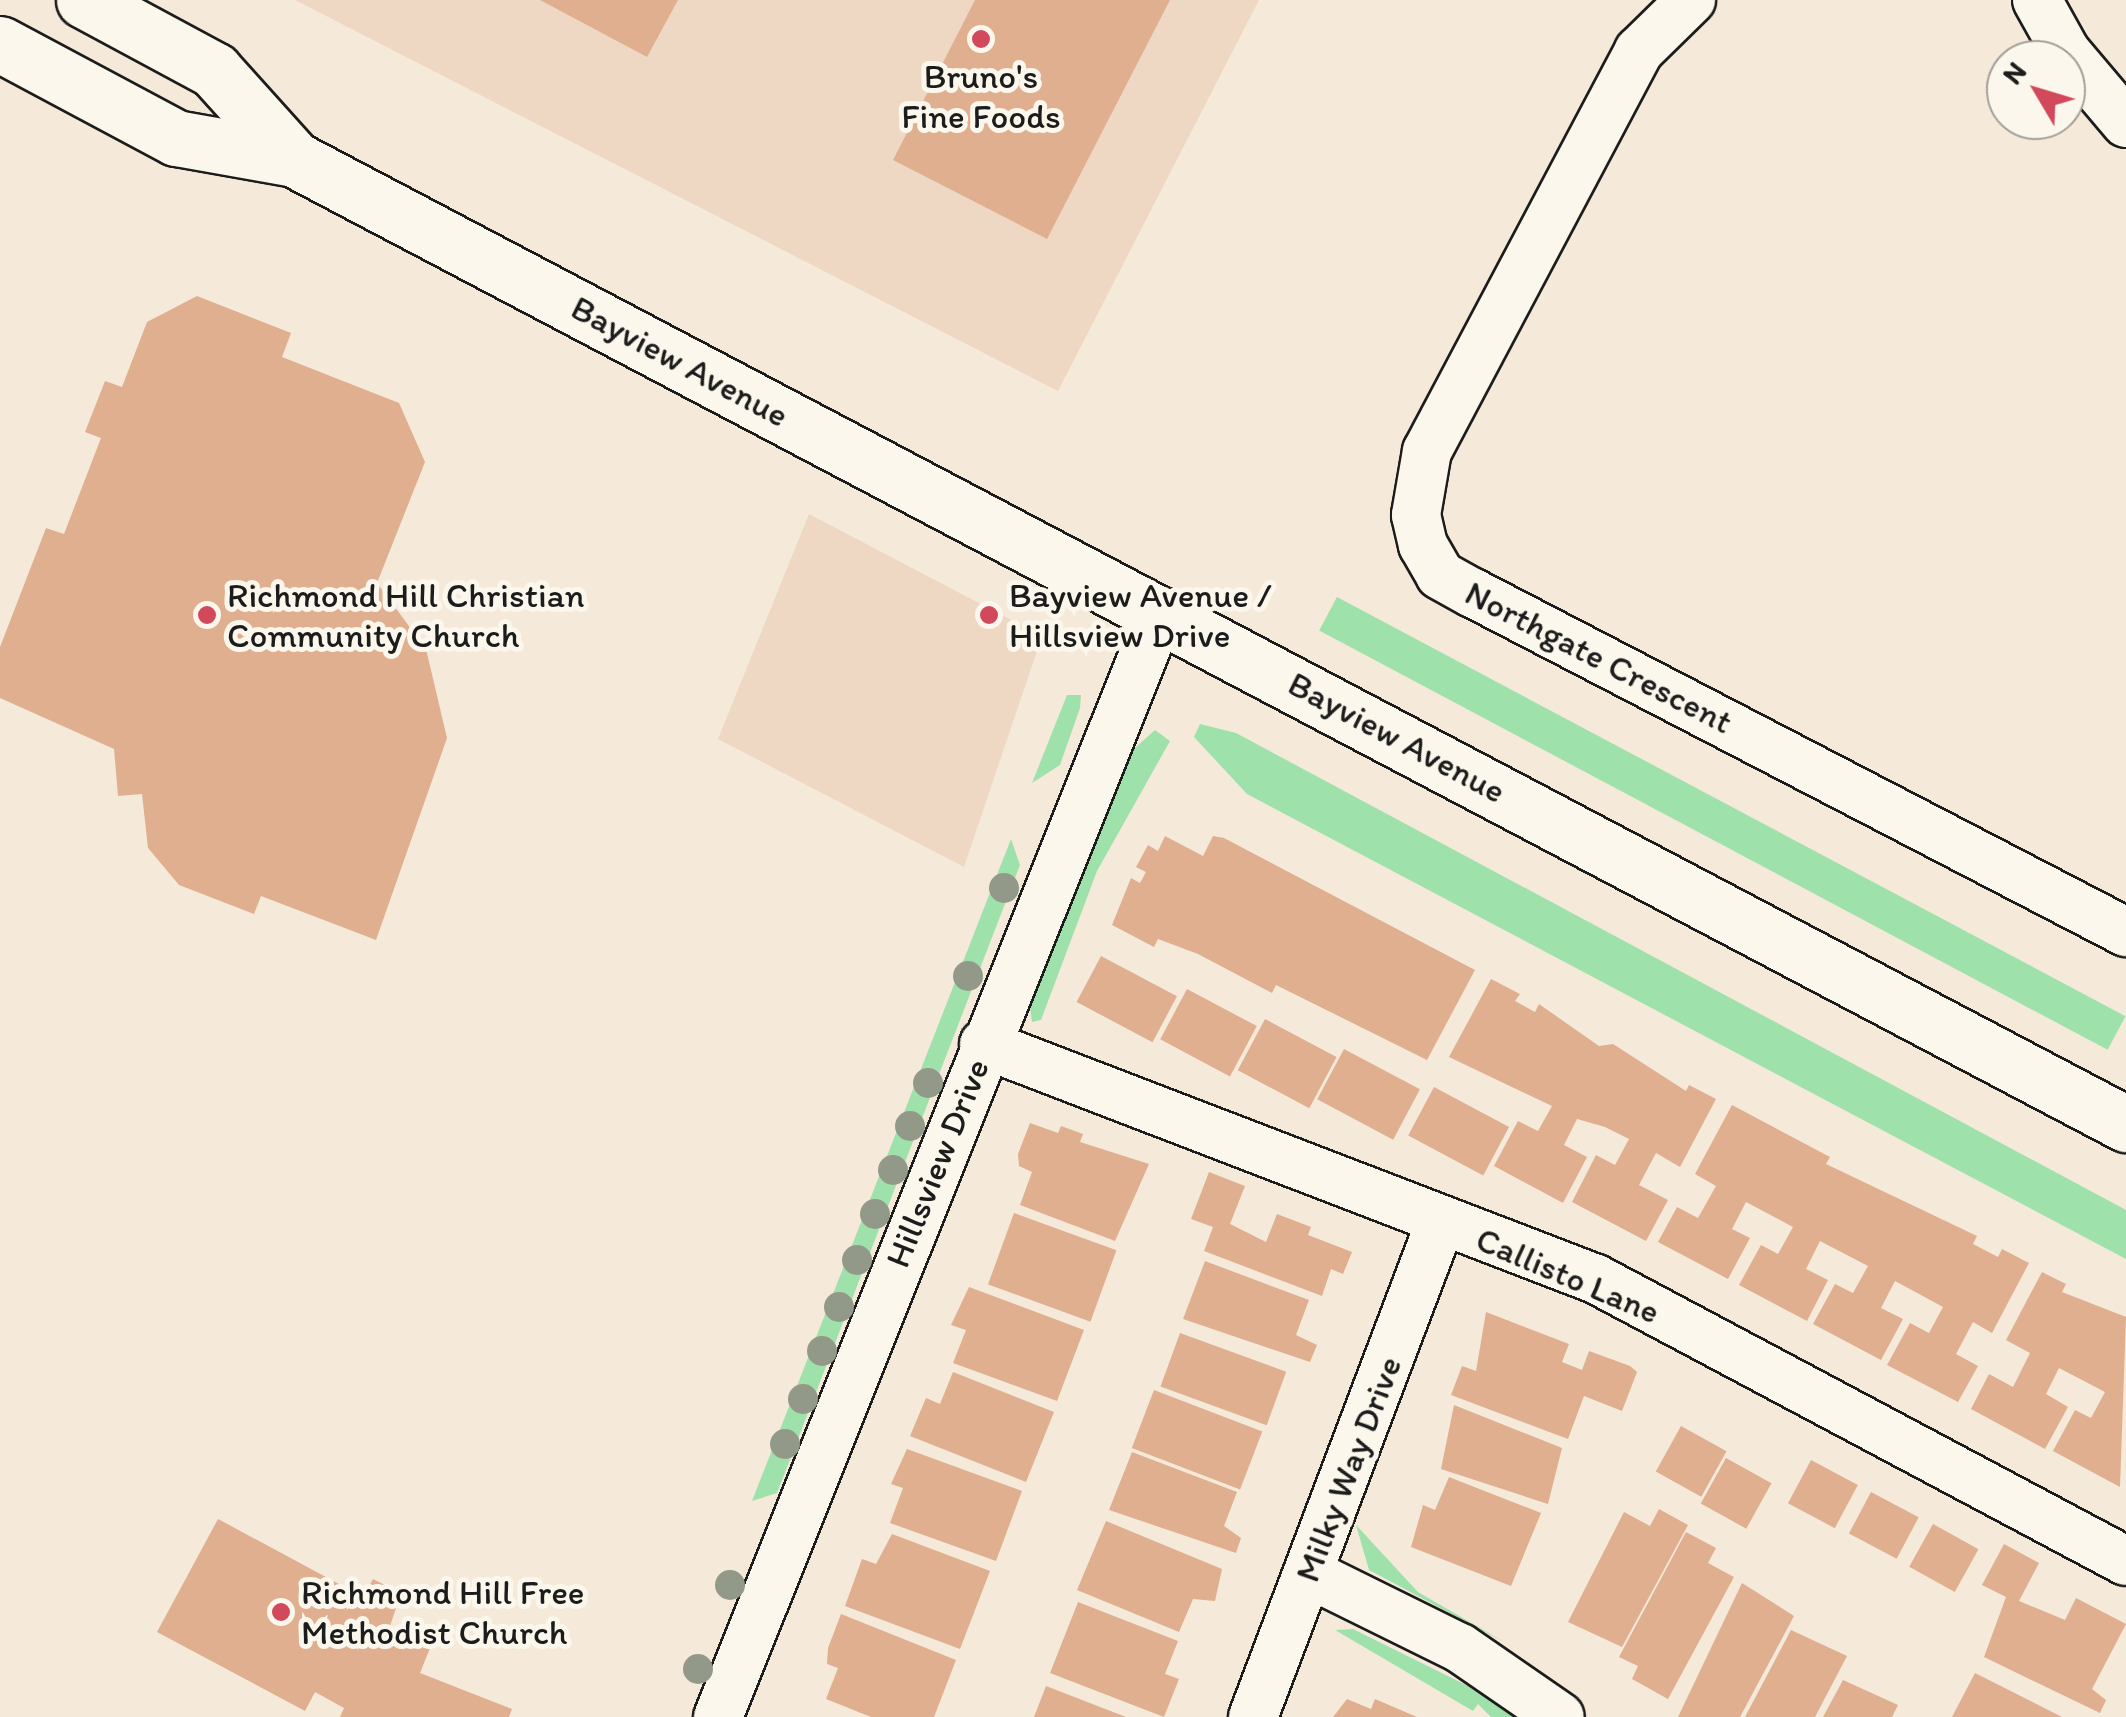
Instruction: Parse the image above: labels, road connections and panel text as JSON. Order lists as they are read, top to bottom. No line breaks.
{"streets":{"main road":["Bayview Avenue"],"street":["Northgate Crescent","Hillsview Drive","Callisto Lane","Milky Way Drive"]},"crossings":[["Bayview Avenue","Hillsview Drive"],["Hillsview Drive","Callisto Lane"],["Callisto Lane","Milky Way Drive"]],"places":["Bruno's Fine Foods","Richmond Hill Christian Community Church","Bayview Avenue / Hillsview Drive","Richmond Hill Free Methodist Church"],"north":"top left"}
